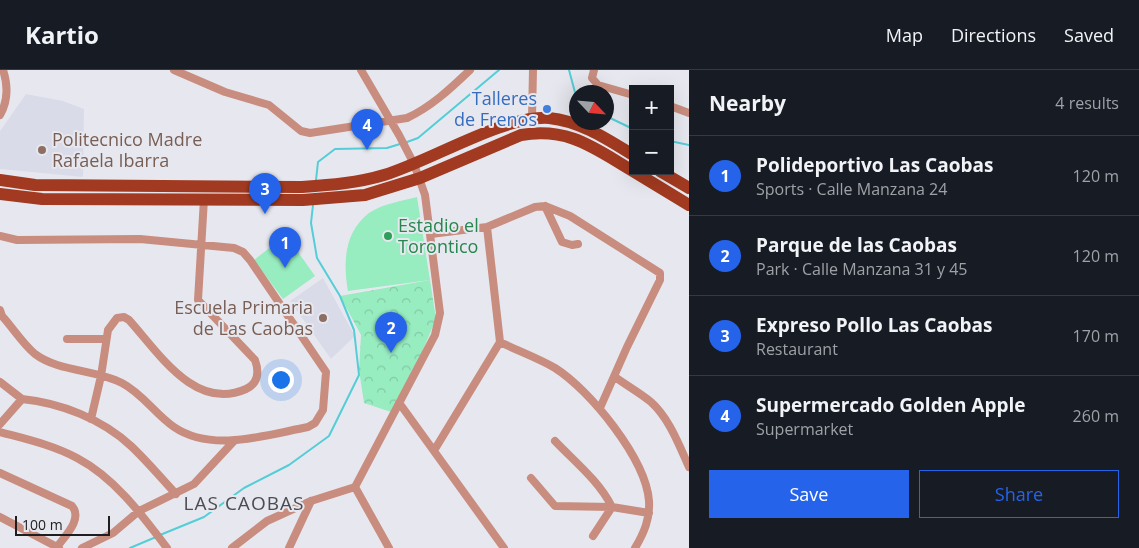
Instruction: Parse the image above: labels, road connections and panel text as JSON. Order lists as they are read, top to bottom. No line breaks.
{"districts":["LAS CAOBAS"],"places":["Talleres de Frenos","Politecnico Madre Rafaela Ibarra","Estadio el Torontico","Escuela Primaria de Las Caobas"],"scale_bar":"100 m","north":"bottom right","page":{"header":"Kartio","nav":["Map","Directions","Saved"],"heading":["Nearby","4 results"],"map_buttons":["+","−"],"pins":["4","3","1","2"],"list":[{"mark":"1","name":"Polideportivo Las Caobas","note":"Sports · Calle Manzana 24","value":"120 m"},{"mark":"2","name":"Parque de las Caobas","note":"Park · Calle Manzana 31 y 45","value":"120 m"},{"mark":"3","name":"Expreso Pollo Las Caobas","note":"Restaurant","value":"170 m"},{"mark":"4","name":"Supermercado Golden Apple","note":"Supermarket","value":"260 m"}],"buttons":["Save","Share"],"scale":"100 m"}}
